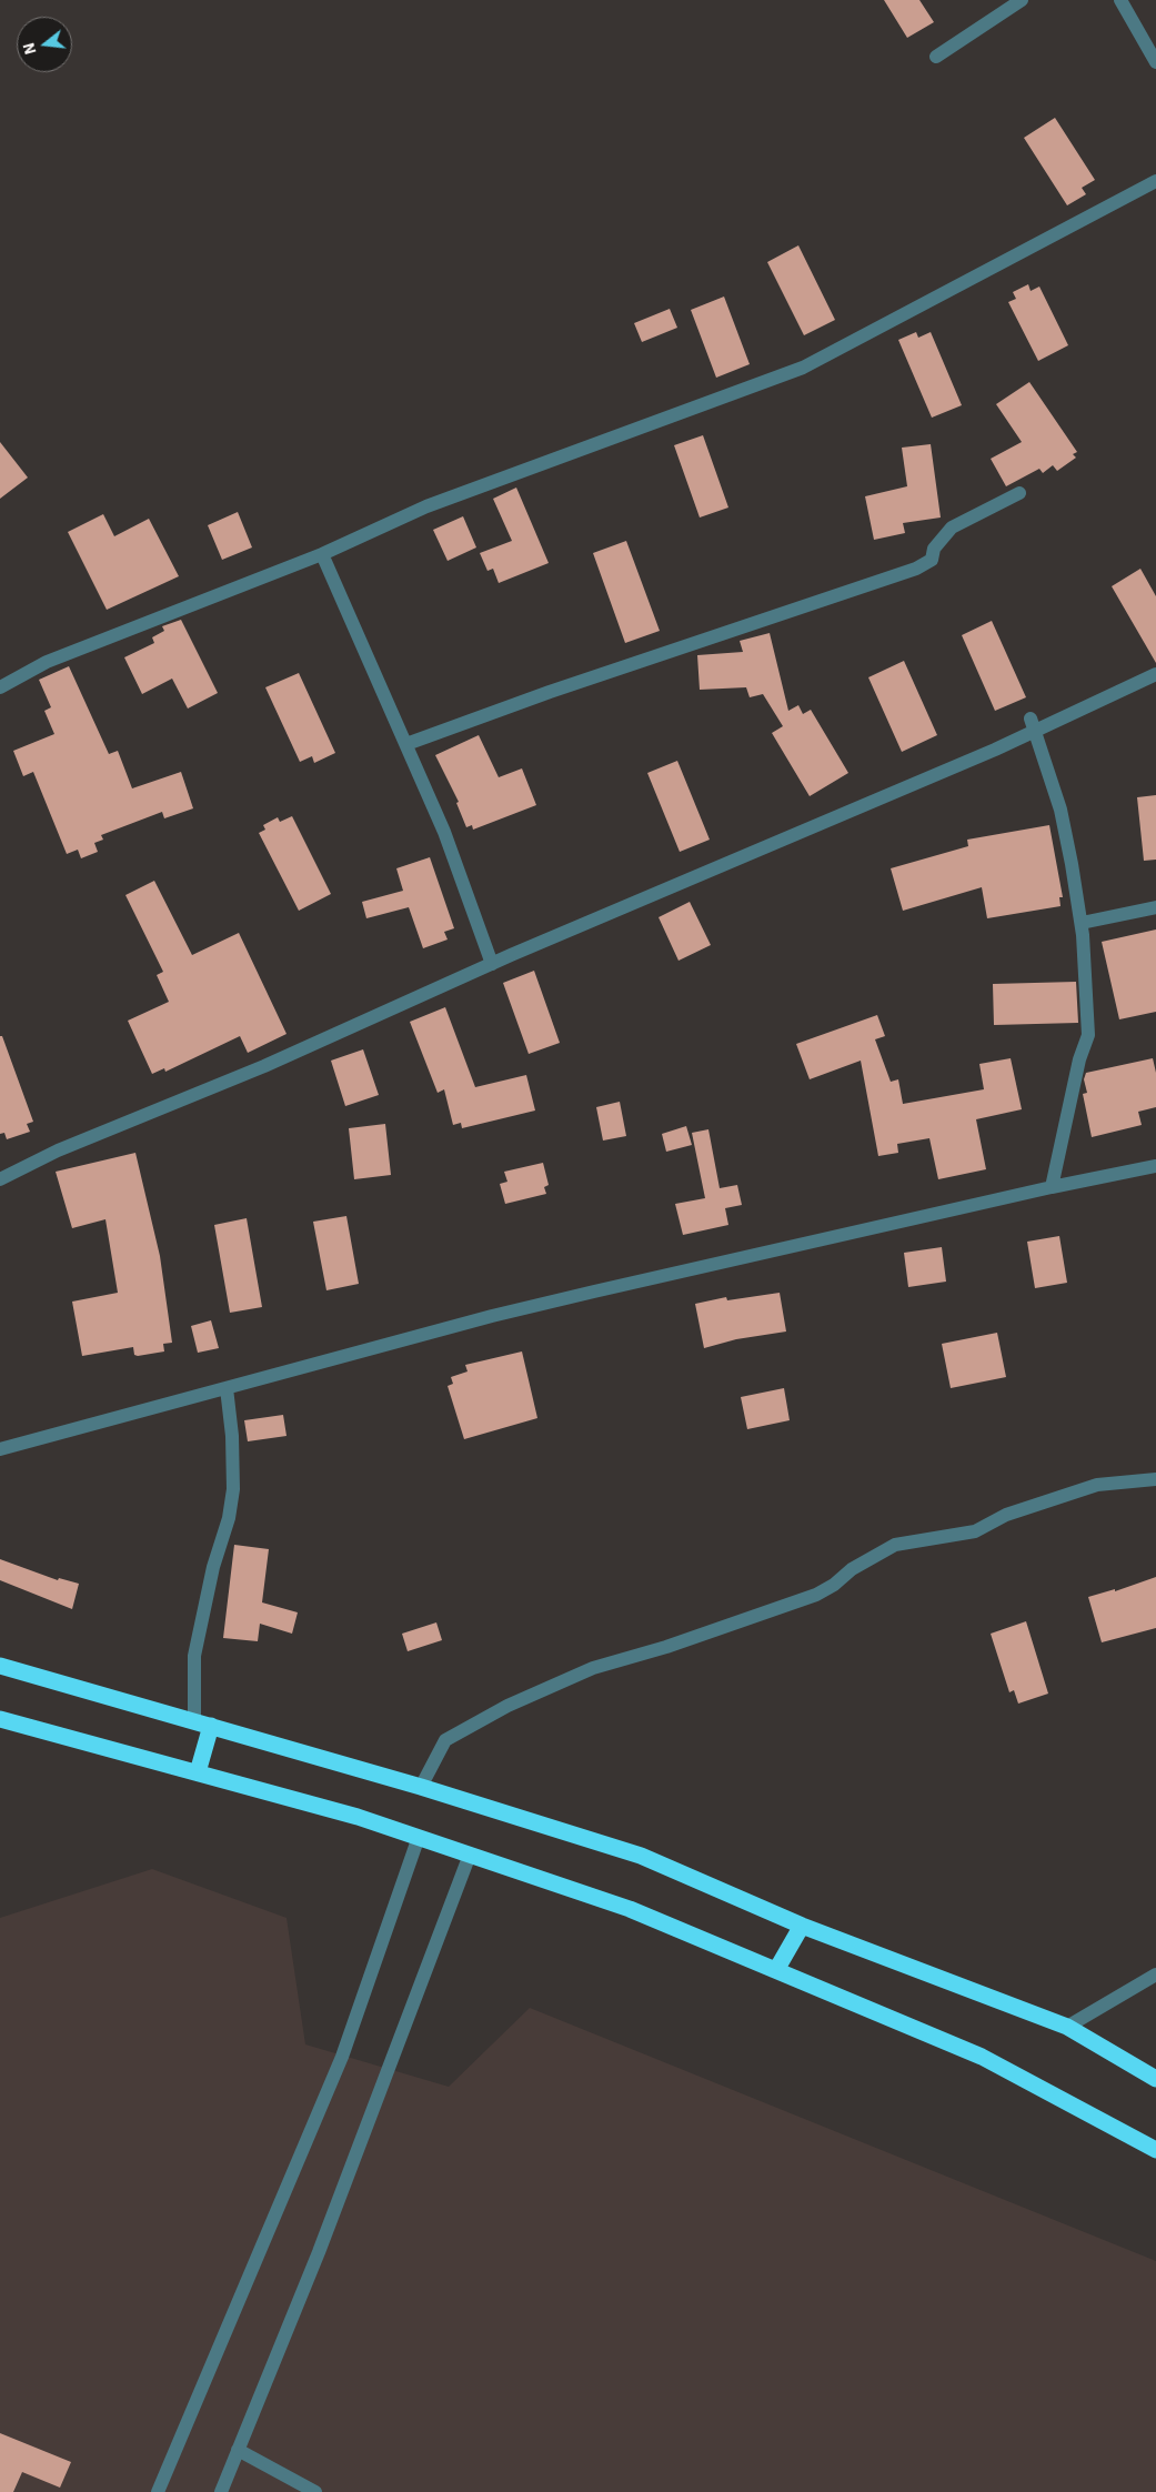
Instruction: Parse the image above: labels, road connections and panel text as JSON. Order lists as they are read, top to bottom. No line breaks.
{"north":"left"}
